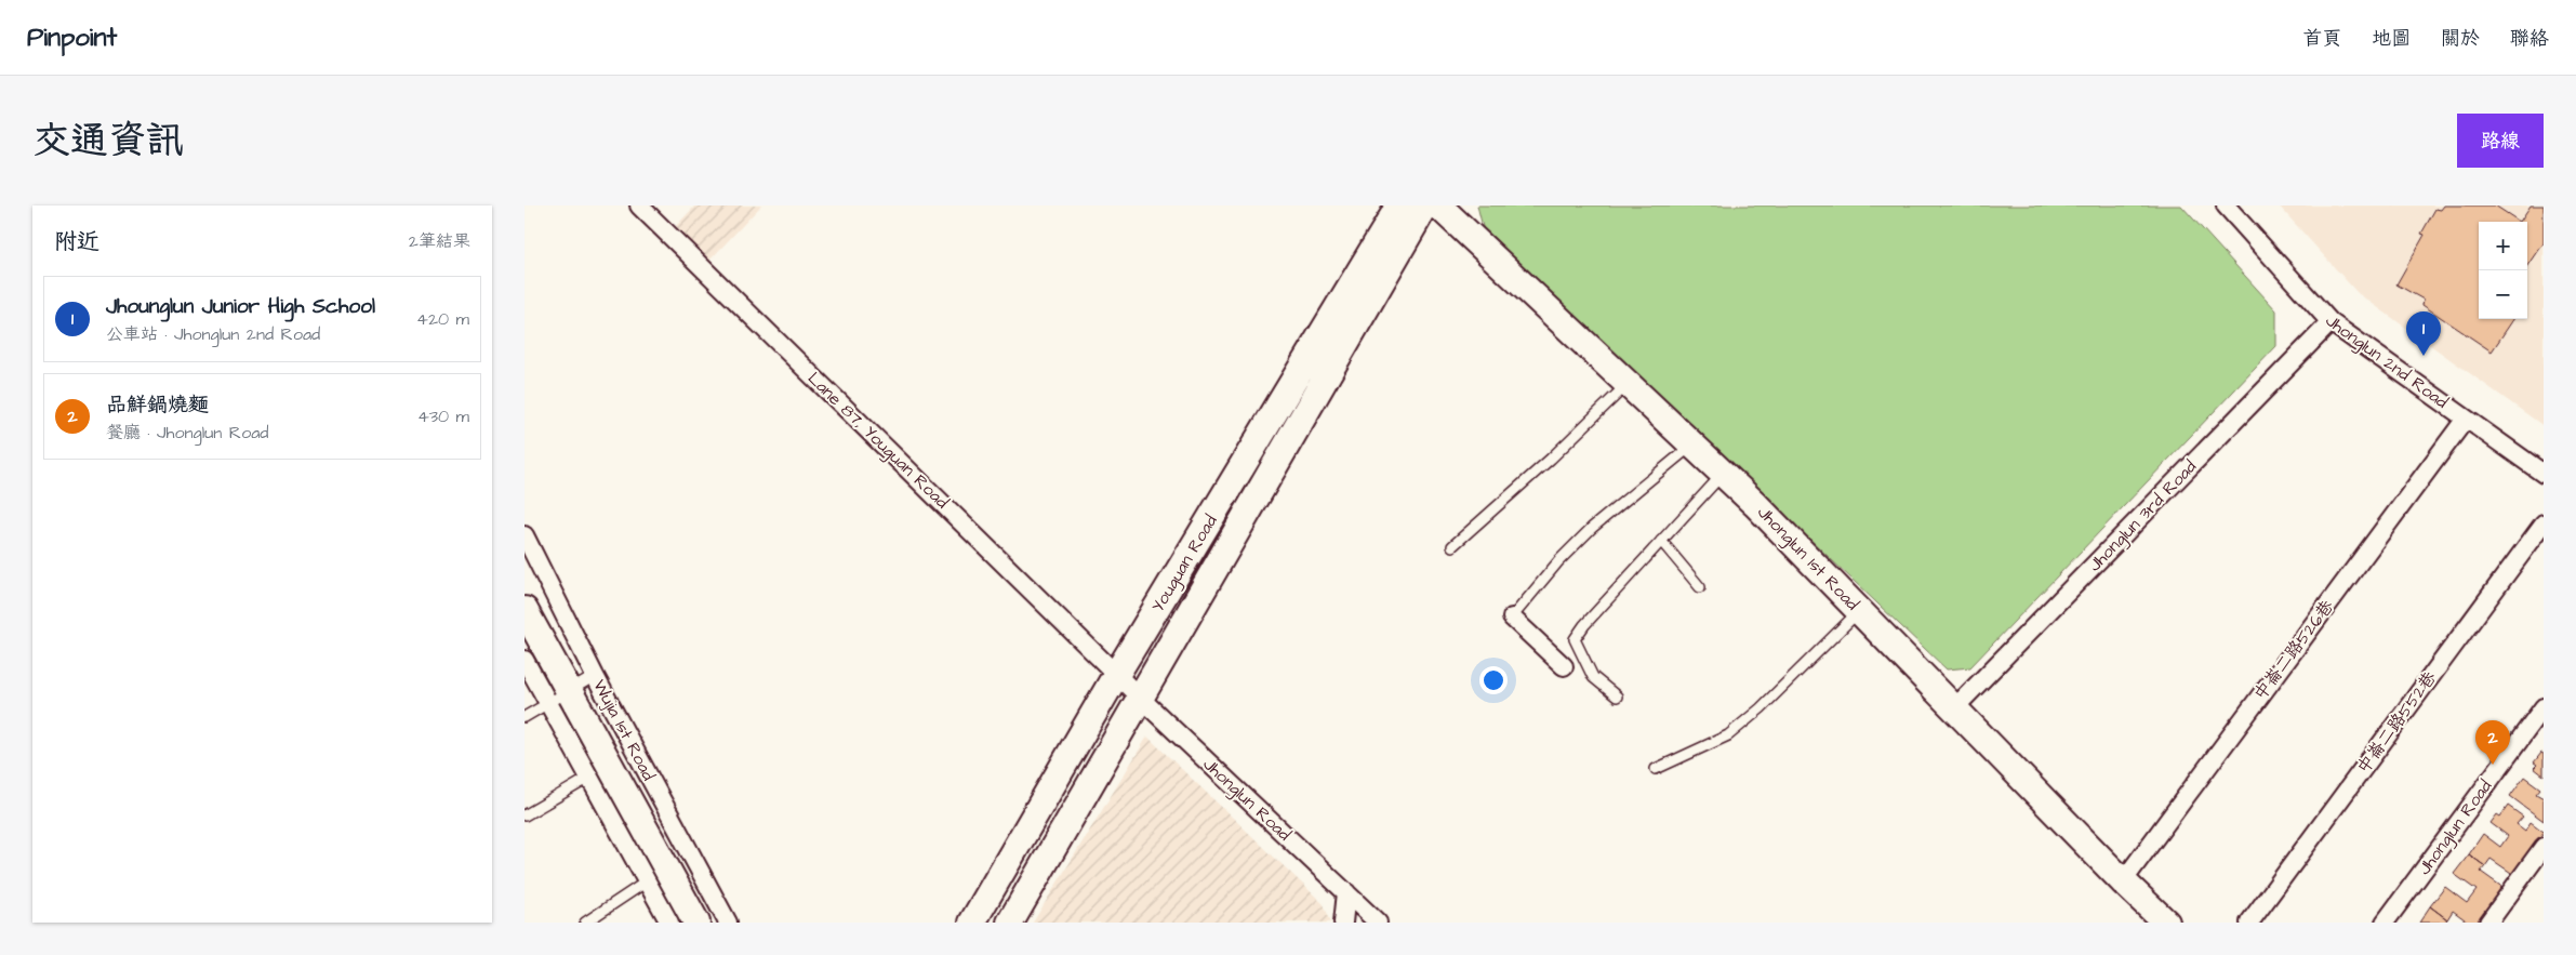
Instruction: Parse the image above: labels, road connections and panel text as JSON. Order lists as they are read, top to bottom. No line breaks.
{"streets":{"street":["Jhonglun 2nd Road","Lane 87, Youguan Road","Jhonglun 3rd Road","Jhonglun 1st Road","Youguan Road","中崙二路526巷","中崙二路552巷","Wujia 1st Road","Jhonglun Road"]},"crossings":[["Jhonglun 2nd Road","Jhonglun 3rd Road"],["Jhonglun 2nd Road","中崙二路526巷"],["Lane 87, Youguan Road","Youguan Road"],["Lane 87, Youguan Road","Jhonglun Road"],["Jhonglun 3rd Road","Jhonglun 1st Road"],["Jhonglun 1st Road","中崙二路526巷"],["Youguan Road","Jhonglun Road"]],"page":{"header":"Pinpoint","nav":["首頁","地圖","關於","聯絡"],"title":"交通資訊","buttons":"路線","heading":["附近","2筆結果"],"map_buttons":["+","−"],"list":[{"mark":"1","name":"Jhounglun Junior High School","note":"公車站 · Jhonglun 2nd Road","value":"420 m"},{"mark":"2","name":"品鮮鍋燒麵","note":"餐廳 · Jhonglun Road","value":"430 m"}],"pins":["1","2"]}}
